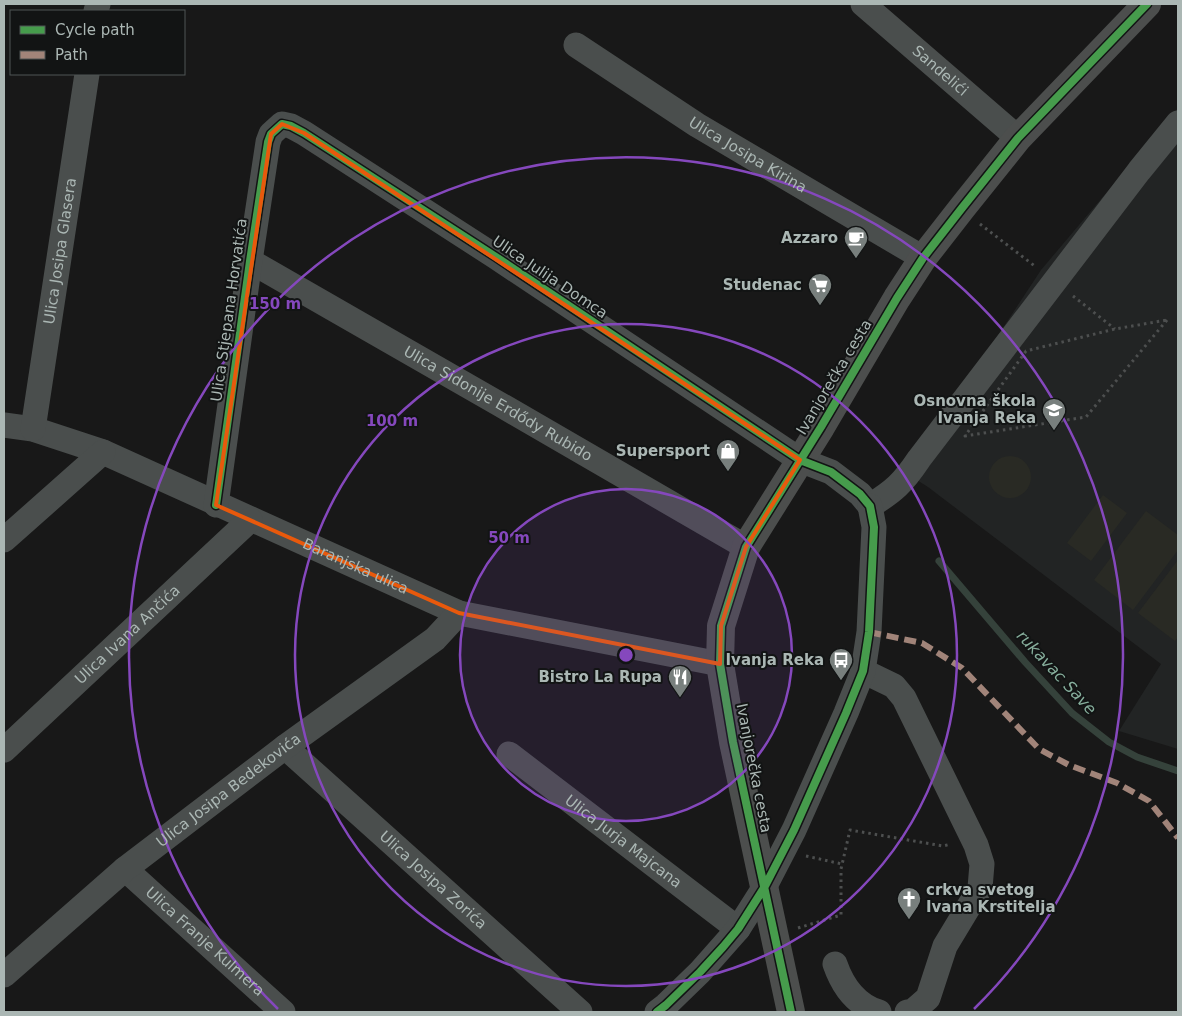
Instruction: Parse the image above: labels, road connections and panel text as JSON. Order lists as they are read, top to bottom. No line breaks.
{"streets":{"main road":["Ivanjorečka cesta"],"street":["Sandelići","Ulica Josipa Kirina","Ulica Josipa Glasera","Ulica Julija Domca","Ulica Stjepana Horvatića","Ulica Sidonije Erdődy Rubido","Baranjska ulica","Ulica Ivana Ančića","Ulica Josipa Bedekovića","Ulica Jurja Majcana","Ulica Josipa Zorića","Ulica Franje Kulmera"]},"crossings":[["Sandelići","Ivanjorečka cesta"],["Ulica Josipa Kirina","Ivanjorečka cesta"],["Ulica Josipa Glasera","Baranjska ulica"],["Ulica Julija Domca","Ulica Stjepana Horvatića"],["Ulica Julija Domca","Ivanjorečka cesta"],["Ulica Stjepana Horvatića","Ulica Sidonije Erdődy Rubido"],["Ulica Stjepana Horvatića","Baranjska ulica"],["Ivanjorečka cesta","Ulica Sidonije Erdődy Rubido"],["Ivanjorečka cesta","Baranjska ulica"],["Baranjska ulica","Ulica Ivana Ančića"],["Baranjska ulica","Ulica Josipa Bedekovića"],["Ulica Josipa Bedekovića","Ulica Josipa Zorića"],["Ulica Josipa Bedekovića","Ulica Franje Kulmera"]],"water":["rukavac Save"],"places":{"cafe":["Azzaro"],"supermarket":["Studenac"],"school or university":["Osnovna škola Ivanja Reka"],"shop":["Supersport"],"bus stop":["Ivanja Reka"],"restaurant":["Bistro La Rupa"],"church":["crkva svetog Ivana Krstitelja"]},"legend":["Cycle path","Path"],"rings":["150 m","100 m","50 m"]}
